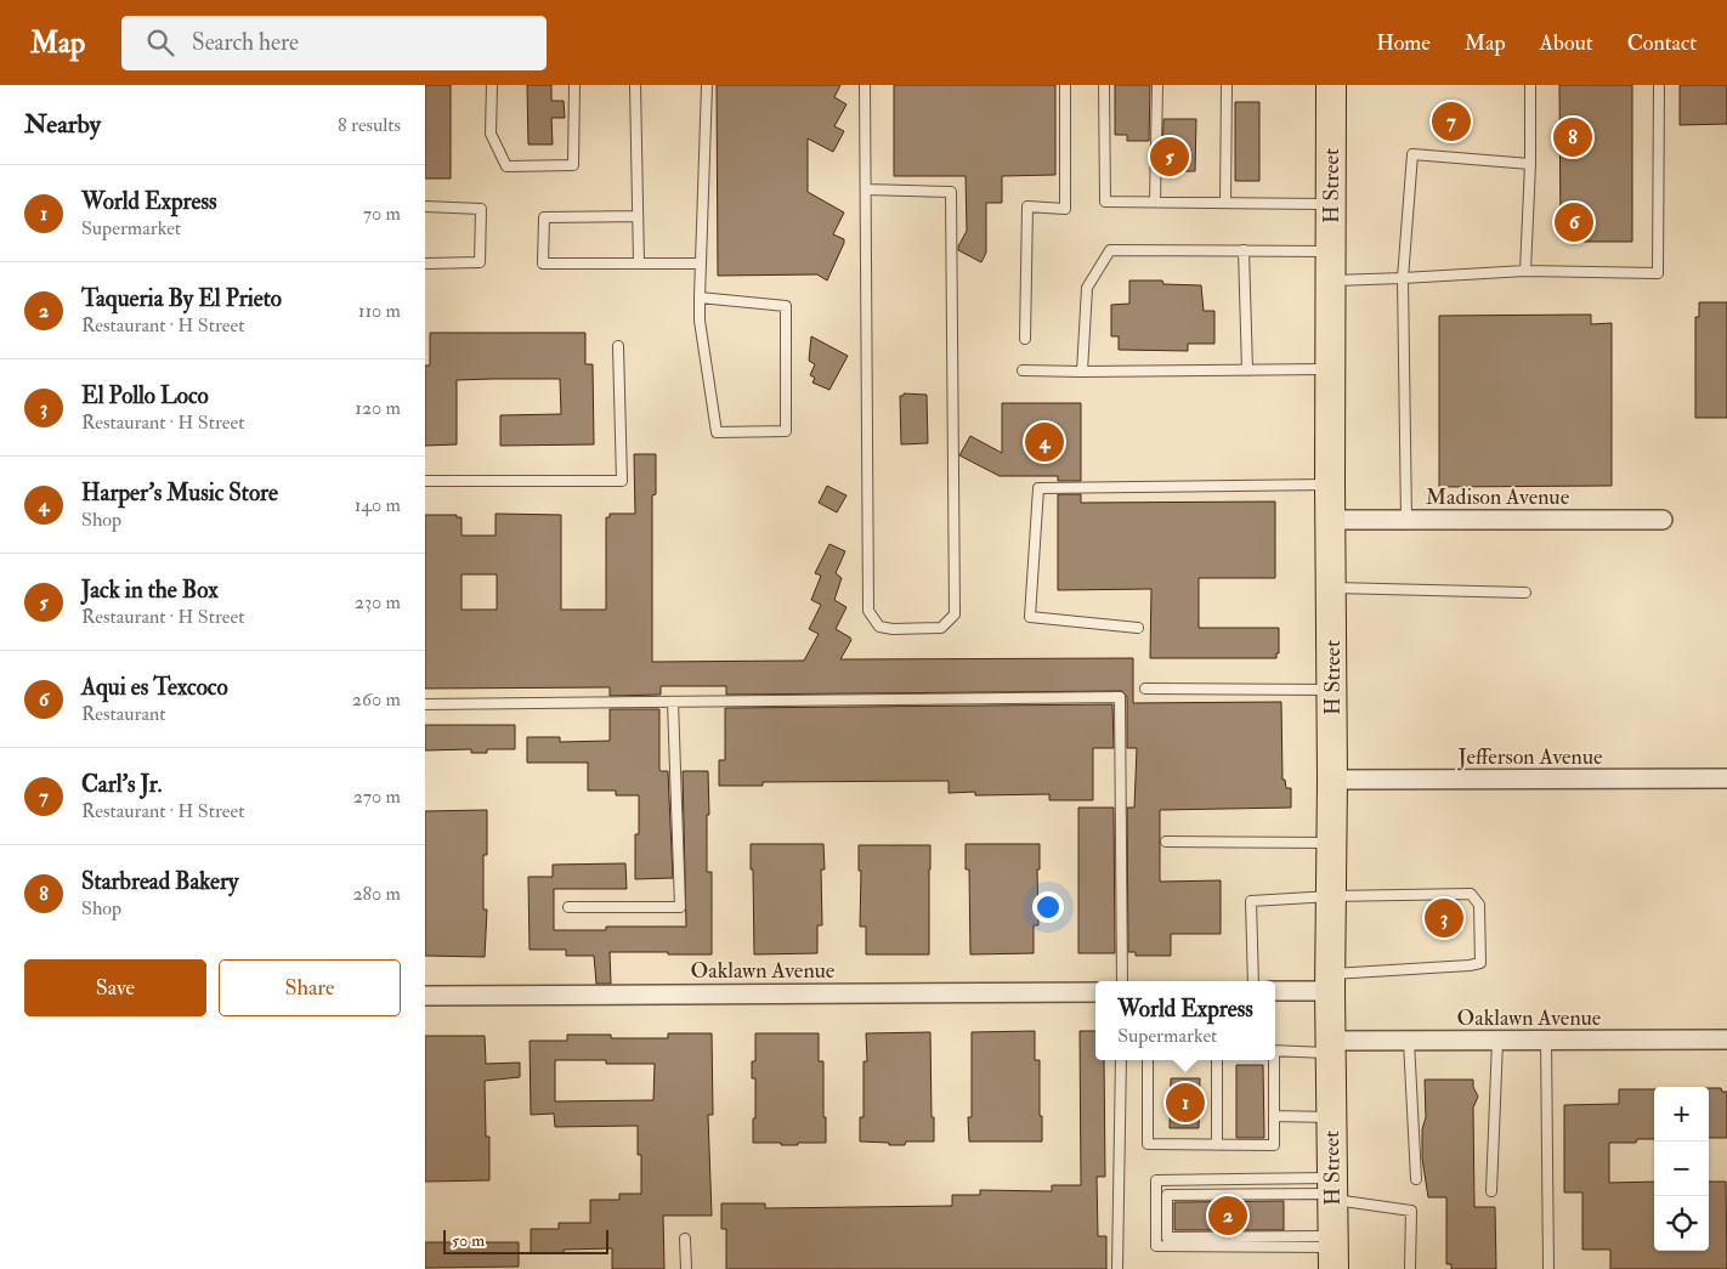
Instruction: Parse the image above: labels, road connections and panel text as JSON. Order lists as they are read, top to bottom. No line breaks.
{"streets":{"main road":["H Street"],"street":["Madison Avenue","Jefferson Avenue","Oaklawn Avenue"]},"crossings":[["H Street","Madison Avenue"],["H Street","Jefferson Avenue"],["H Street","Oaklawn Avenue"]],"scale_bar":"50 m","page":{"header":"Map","search":"Search here","nav":["Home","Map","About","Contact"],"heading":["Nearby","8 results"],"pins":["7","8","5","6","4","3","1","2"],"list":[{"mark":"1","name":"World Express","note":"Supermarket","value":"70 m"},{"mark":"2","name":"Taqueria By El Prieto","note":"Restaurant · H Street","value":"110 m"},{"mark":"3","name":"El Pollo Loco","note":"Restaurant · H Street","value":"120 m"},{"mark":"4","name":"Harper's Music Store","note":"Shop","value":"140 m"},{"mark":"5","name":"Jack in the Box","note":"Restaurant · H Street","value":"230 m"},{"mark":"6","name":"Aqui es Texcoco","note":"Restaurant","value":"260 m"},{"mark":"7","name":"Carl's Jr.","note":"Restaurant · H Street","value":"270 m"},{"mark":"8","name":"Starbread Bakery","note":"Shop","value":"280 m"}],"buttons":["Save","Share"],"popup":["World Express","Supermarket"],"map_buttons":["+","−"],"scale":"50 m"}}
